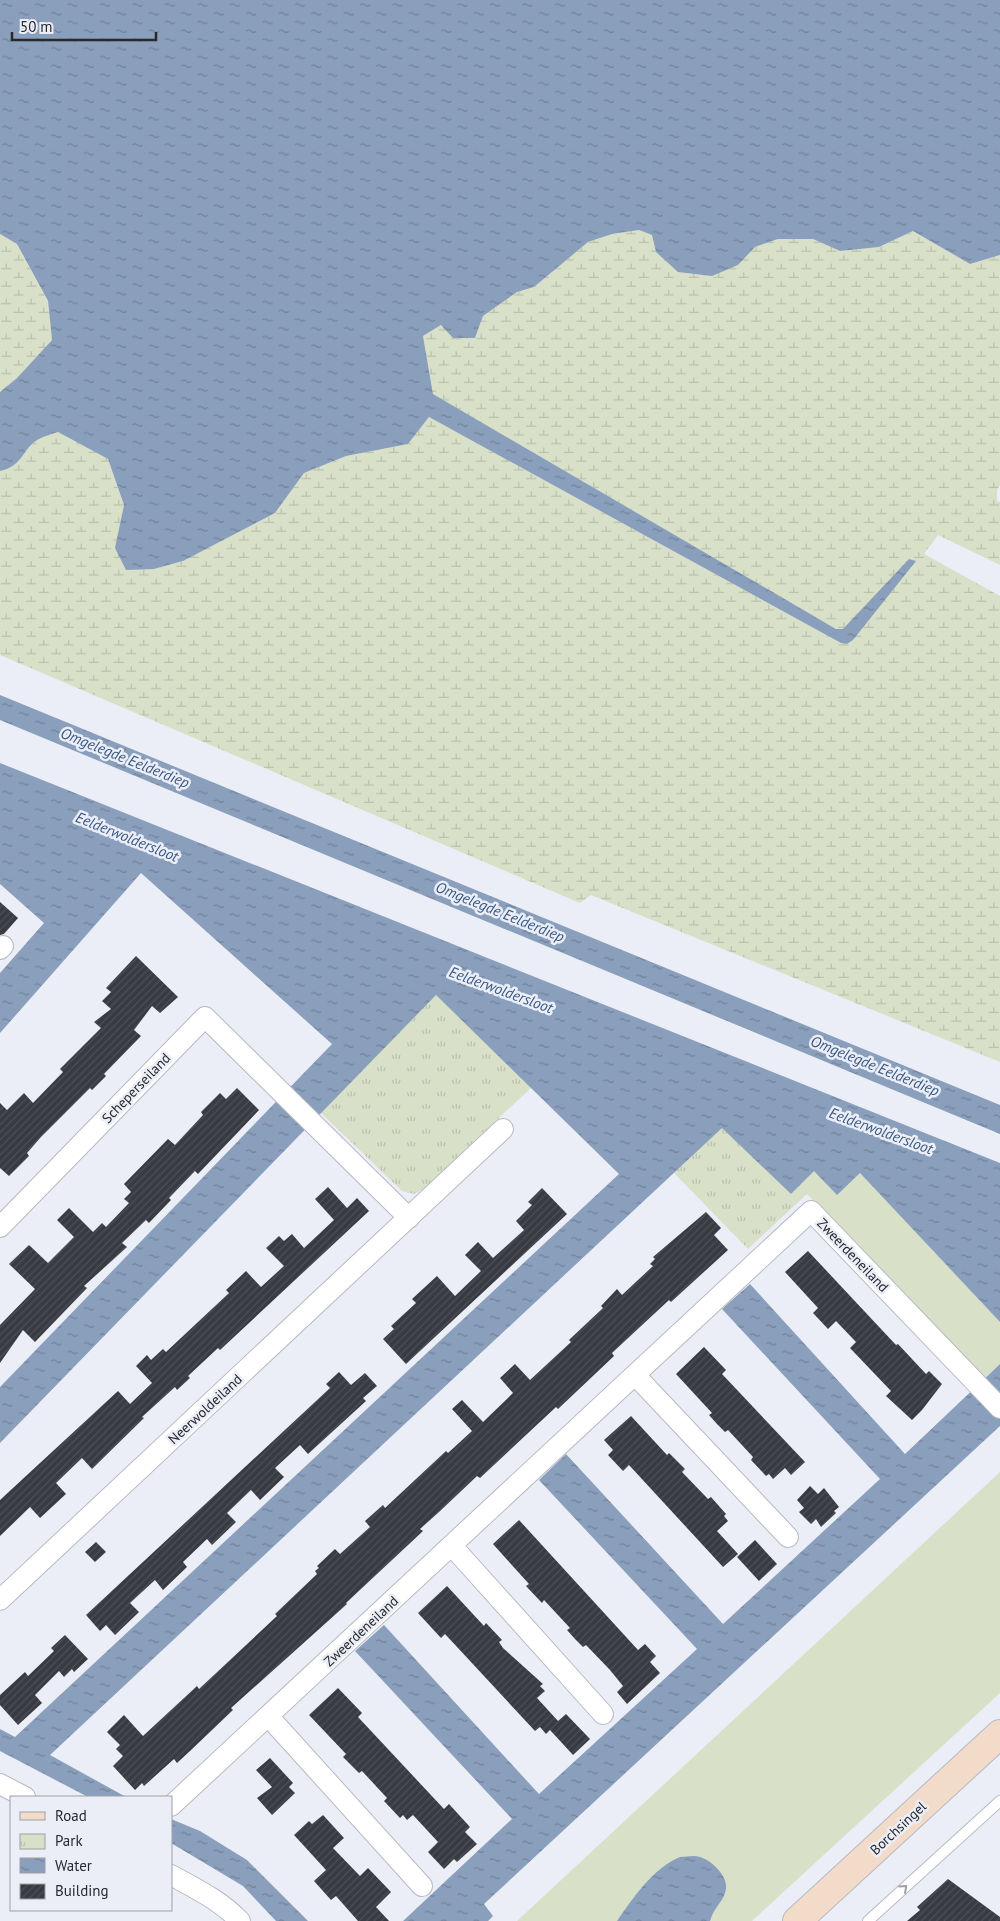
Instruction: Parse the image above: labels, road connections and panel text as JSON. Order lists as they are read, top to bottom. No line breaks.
{"streets":{"main road":["Borchsingel"],"street":["Scheperseiland","Zweerdeneiland","Neerwoldeiland"]},"crossings":[["Scheperseiland","Neerwoldeiland"]],"water":["Omgelegde Eelderdiep","Eelderwoldersloot"],"legend":["Road","Park","Water","Building"],"scale_bar":"50 m"}
